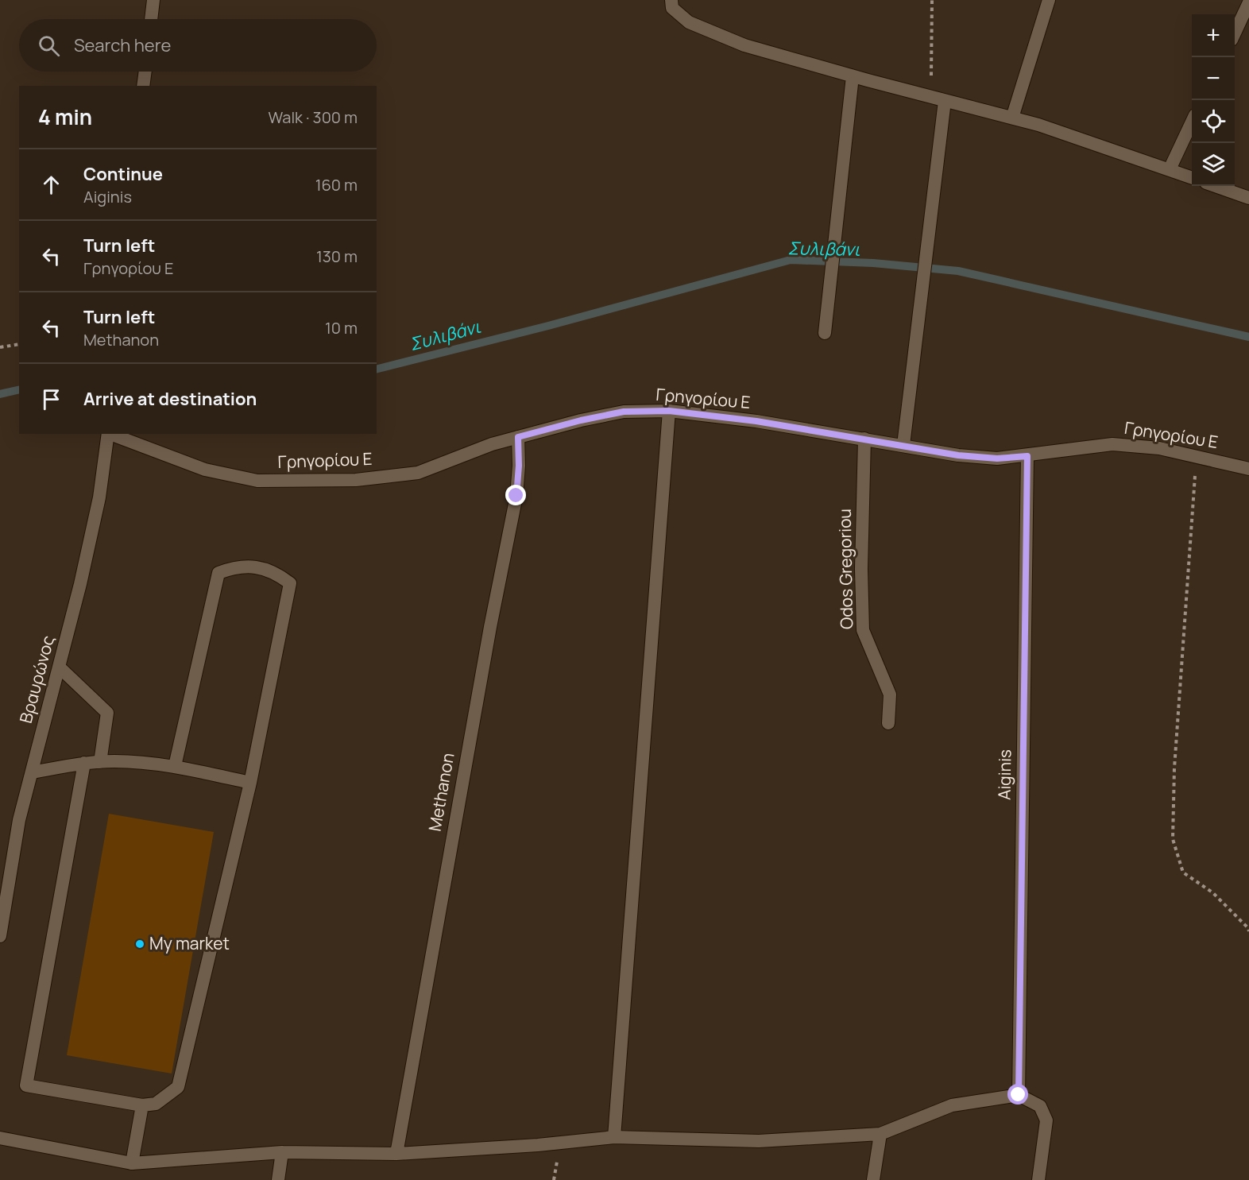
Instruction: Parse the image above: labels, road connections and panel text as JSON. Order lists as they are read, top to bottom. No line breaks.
{"streets":{"street":["Γρηγορίου Ε","Odos Gregoriou","Βραυρώνος","Aiginis","Methanon"]},"crossings":[["Γρηγορίου Ε","Odos Gregoriou"],["Γρηγορίου Ε","Aiginis"],["Γρηγορίου Ε","Methanon"]],"water":["Συλιβάνι"],"places":["My market"],"page":{"map_buttons":["+","−"],"search":"Search here","heading":["4 min","Walk · 300 m"],"list":[["Continue","Aiginis","160 m"],["Turn left","Γρηγορίου Ε","130 m"],["Turn left","Methanon","10 m"],"Arrive at destination"]}}
